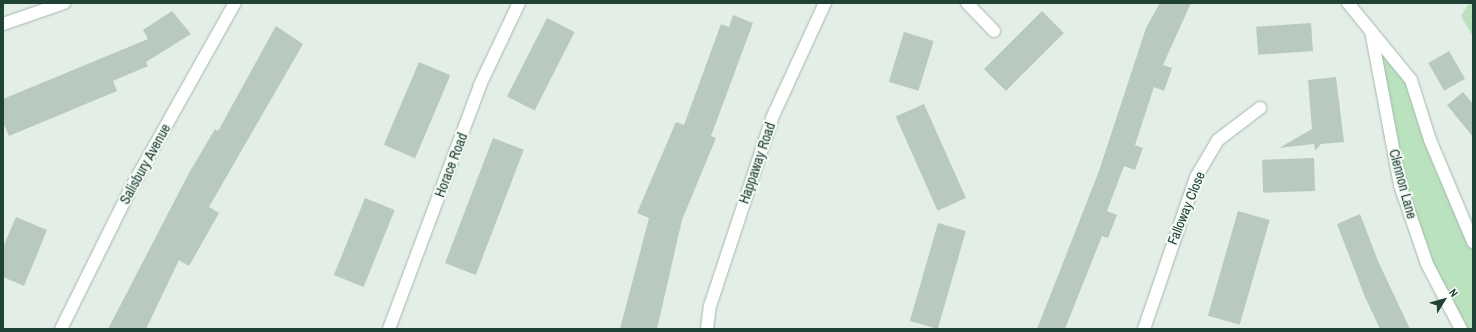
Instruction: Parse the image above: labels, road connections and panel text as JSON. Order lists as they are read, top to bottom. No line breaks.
{"streets":{"street":["Happaway Road","Salisbury Avenue","Horace Road","Clennon Lane","Falloway Close"]},"north":"top right"}
